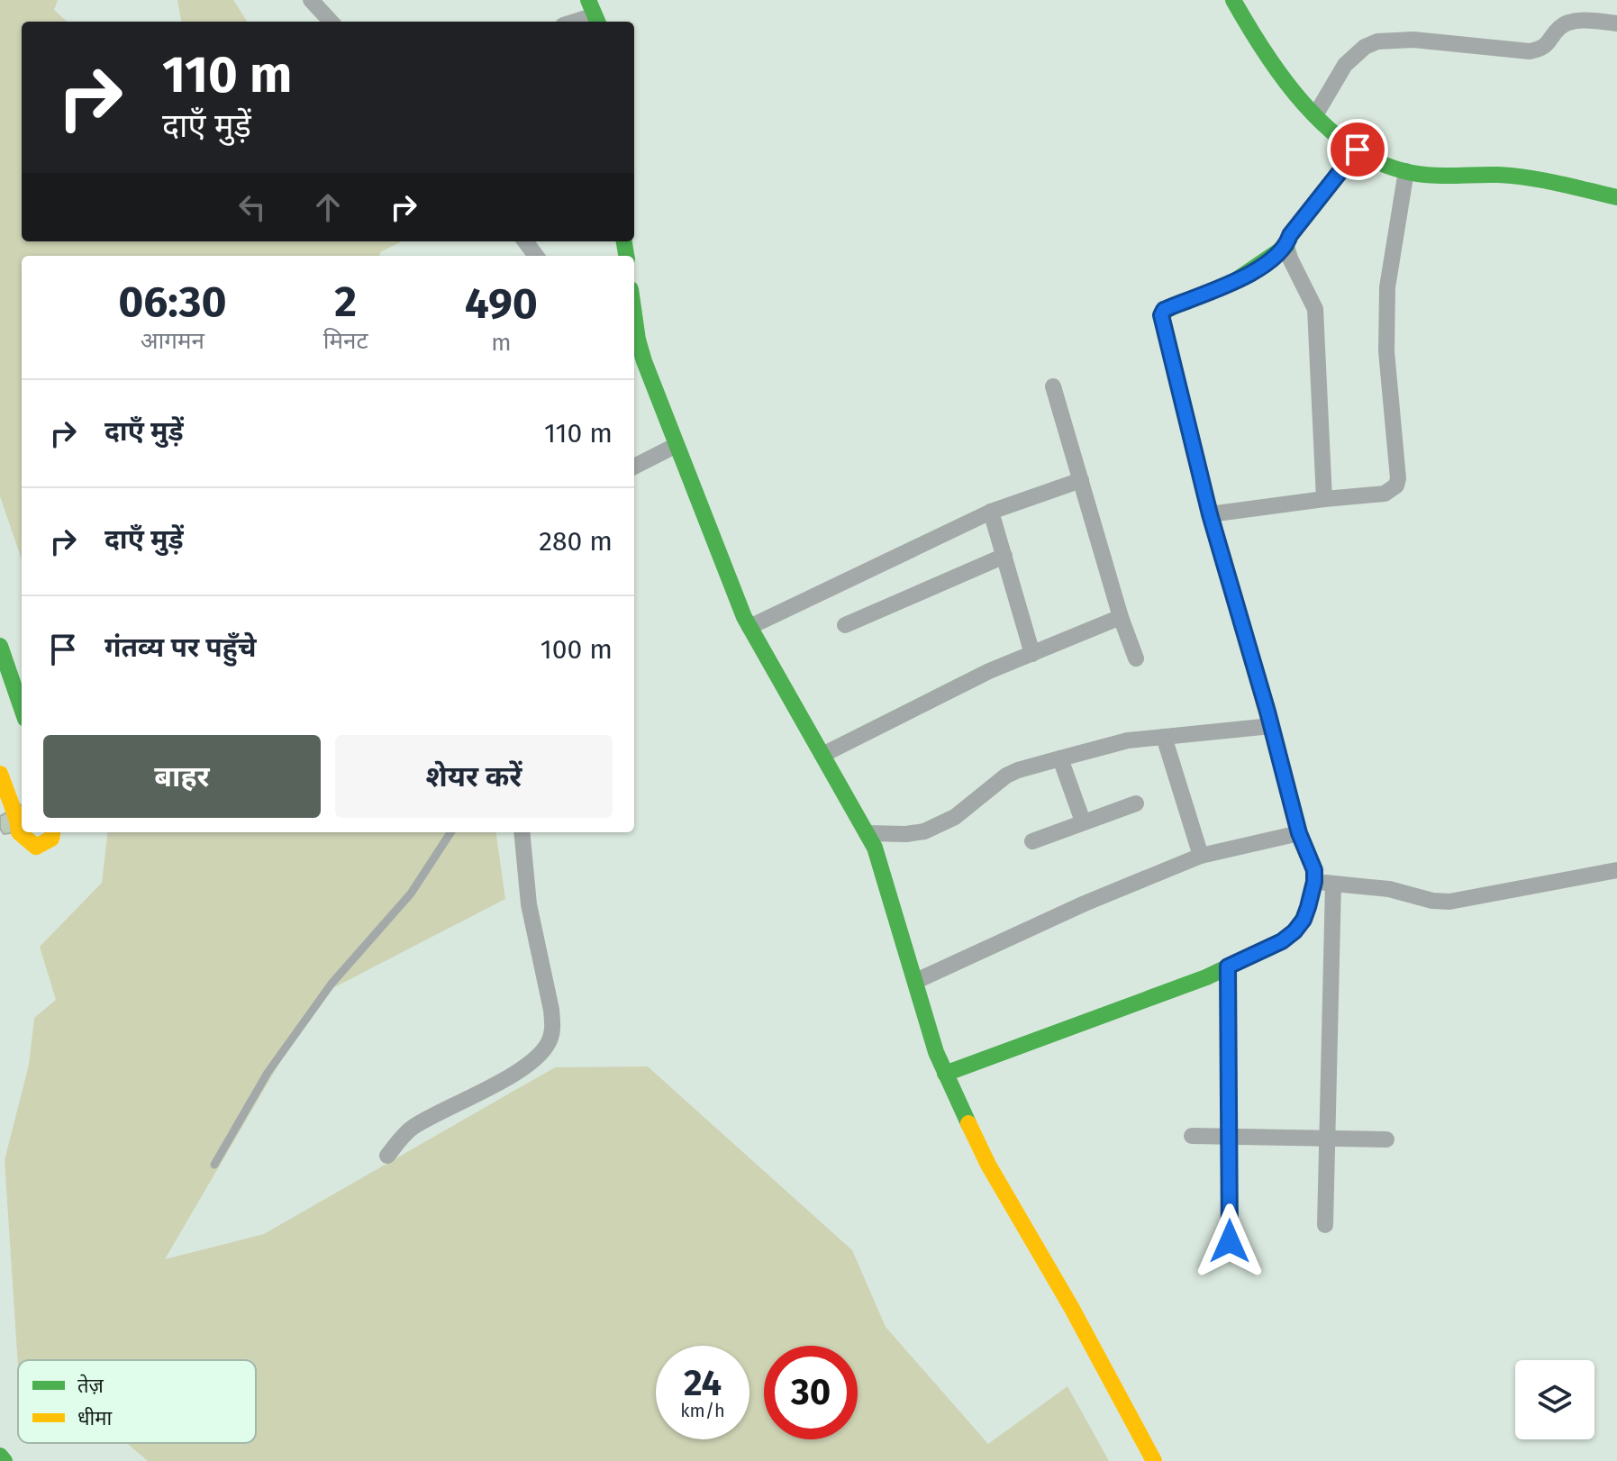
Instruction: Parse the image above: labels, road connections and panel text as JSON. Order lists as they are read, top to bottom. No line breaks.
{"legend":["तेज़","धीमा"],"page":{"turn":["110 m","दाएँ मुड़ें"],"eta":["06:30","आगमन","2","मिनट","490","m"],"list":[{"name":"दाएँ मुड़ें","value":"110 m"},{"name":"दाएँ मुड़ें","value":"280 m"},{"name":"गंतव्य पर पहुँचे","value":"100 m"}],"buttons":["बाहर","शेयर करें"],"speed":"24 km/h","limit":"30"}}
